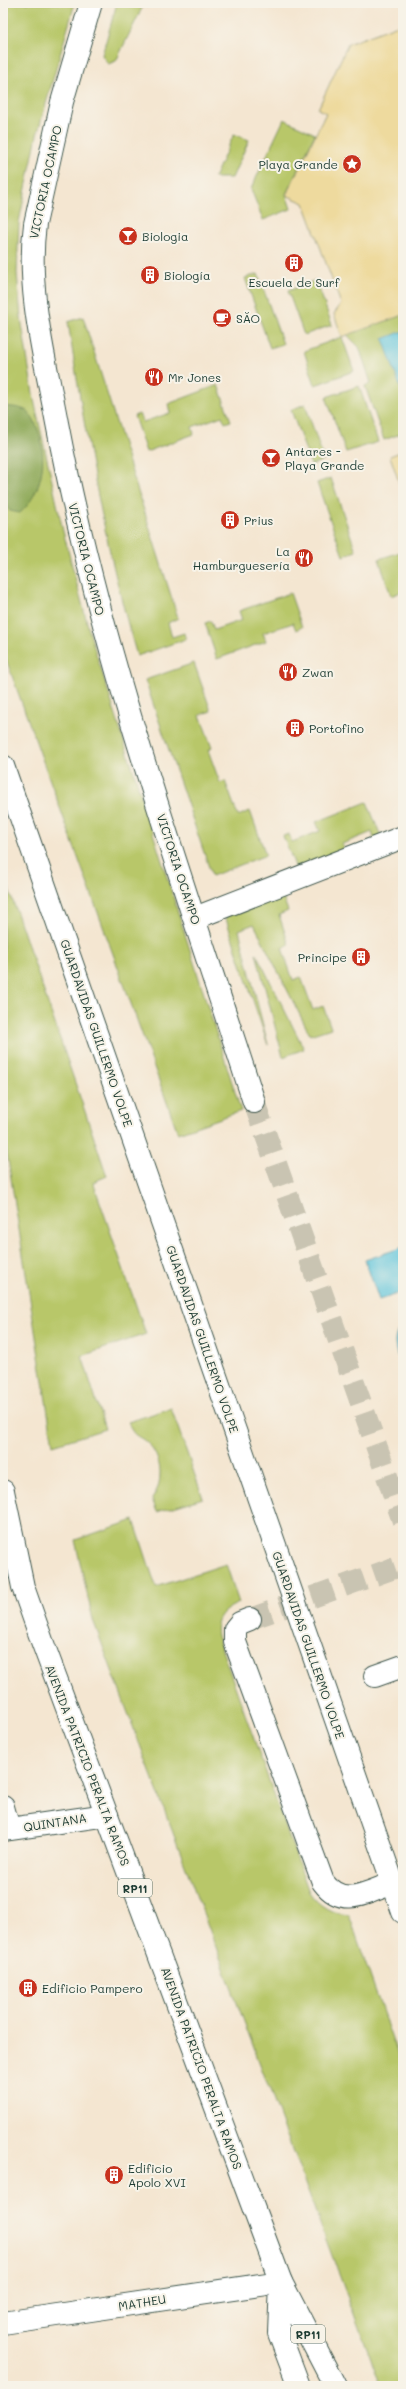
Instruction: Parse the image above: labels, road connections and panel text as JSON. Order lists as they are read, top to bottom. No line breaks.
{"streets":{"main road":["VICTORIA OCAMPO","GUARDAVIDAS GUILLERMO VOLPE","AVENIDA PATRICIO PERALTA RAMOS","QUINTANA","RP11","MATHEU"]},"crossings":[["AVENIDA PATRICIO PERALTA RAMOS","QUINTANA"],["AVENIDA PATRICIO PERALTA RAMOS","MATHEU"]],"places":{"place":["Playa Grande"],"bar":["Biologia","Antares - Playa Grande"],"building":["Escuela de Surf","Biología","Prius","Portofino","Principe","Edificio Pampero","Edificio Apolo XVI"],"cafe":["SĂO"],"restaurant":["Mr Jones","La Hamburguesería","Zwan"]}}
